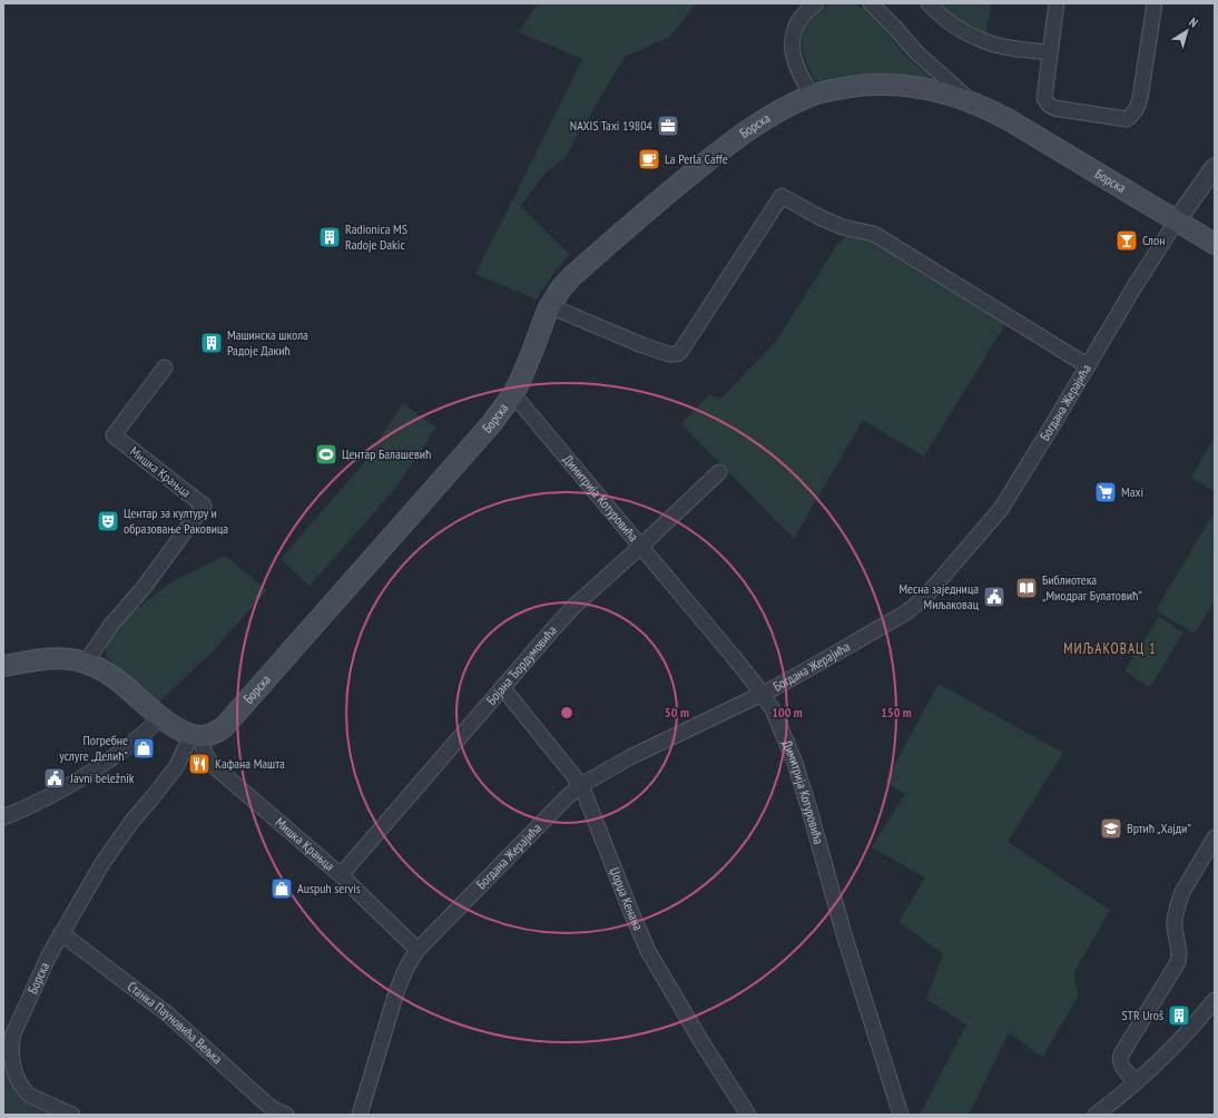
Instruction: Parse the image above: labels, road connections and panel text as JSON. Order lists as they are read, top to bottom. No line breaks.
{"streets":{"main road":["Борска"],"street":["Богдана Жерајића","Мишка Крањца","Димитрија Котуровића","Бојана Ђордумовића","Џорџа Кенана","Станка Пауновића Вељка"]},"crossings":[["Борска","Богдана Жерајића"],["Борска","Мишка Крањца"],["Борска","Димитрија Котуровића"],["Борска","Станка Пауновића Вељка"],["Богдана Жерајића","Мишка Крањца"],["Богдана Жерајића","Димитрија Котуровића"],["Богдана Жерајића","Џорџа Кенана"],["Мишка Крањца","Бојана Ђордумовића"],["Димитрија Котуровића","Бојана Ђордумовића"],["Бојана Ђордумовића","Џорџа Кенана"]],"districts":["МИЉАКОВАЦ 1"],"places":{"office":["NAXIS Taxi 19804"],"cafe":["La Perla Caffe"],"building":["Radionica MS Radoje Dakic","Машинска школа Радоје Дакић","STR Uroš"],"bar":["Слон"],"sports":["Центар Балашевић"],"supermarket":["Maxi"],"theatre":["Центар за културу и образовање Раковица"],"library":["Библиотека „Миодраг Булатовић”"],"public building":["Месна заједница Миљаковац","Javni beležnik"],"shop":["Погребне услуге „Делић”","Auspuh servis"],"restaurant":["Кафана Машта"],"school or university":["Вртић „Хајди”"]},"north":"top right","rings":["50 m","100 m","150 m"]}
